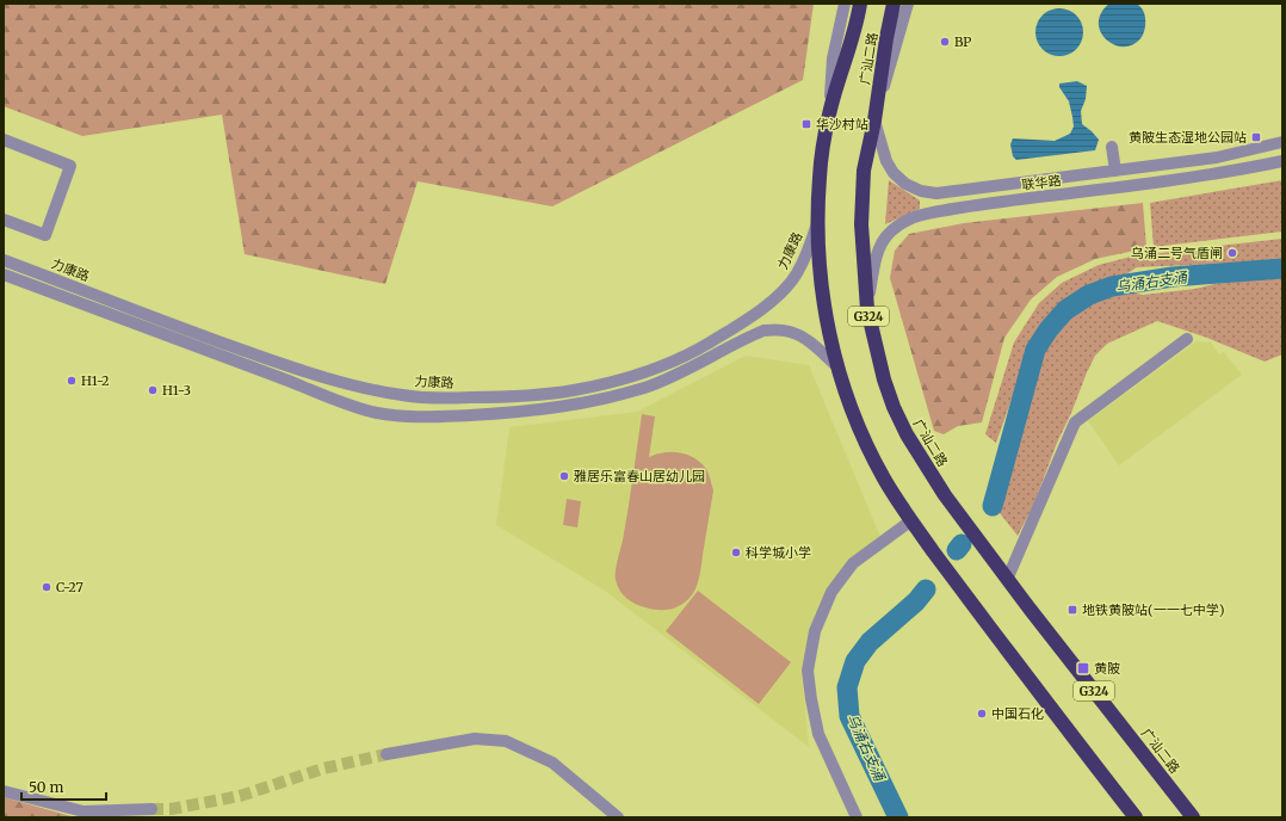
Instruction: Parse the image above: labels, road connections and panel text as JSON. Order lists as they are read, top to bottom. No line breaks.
{"streets":{"highway":["广汕二路","G324"],"street":["联华路","力康路"]},"crossings":[["广汕二路","联华路"],["广汕二路","力康路"]],"water":["乌涌右支涌"],"places":{"other":["BP","乌涌二号气盾闸","H1-2","H1-3","雅居乐富春山居幼儿园","科学城小学","C-27","中国石化"],"transit":["华沙村站","黄陂生态湿地公园站","地铁黄陂站(一一七中学)","黄陂"]},"scale_bar":"50 m"}
